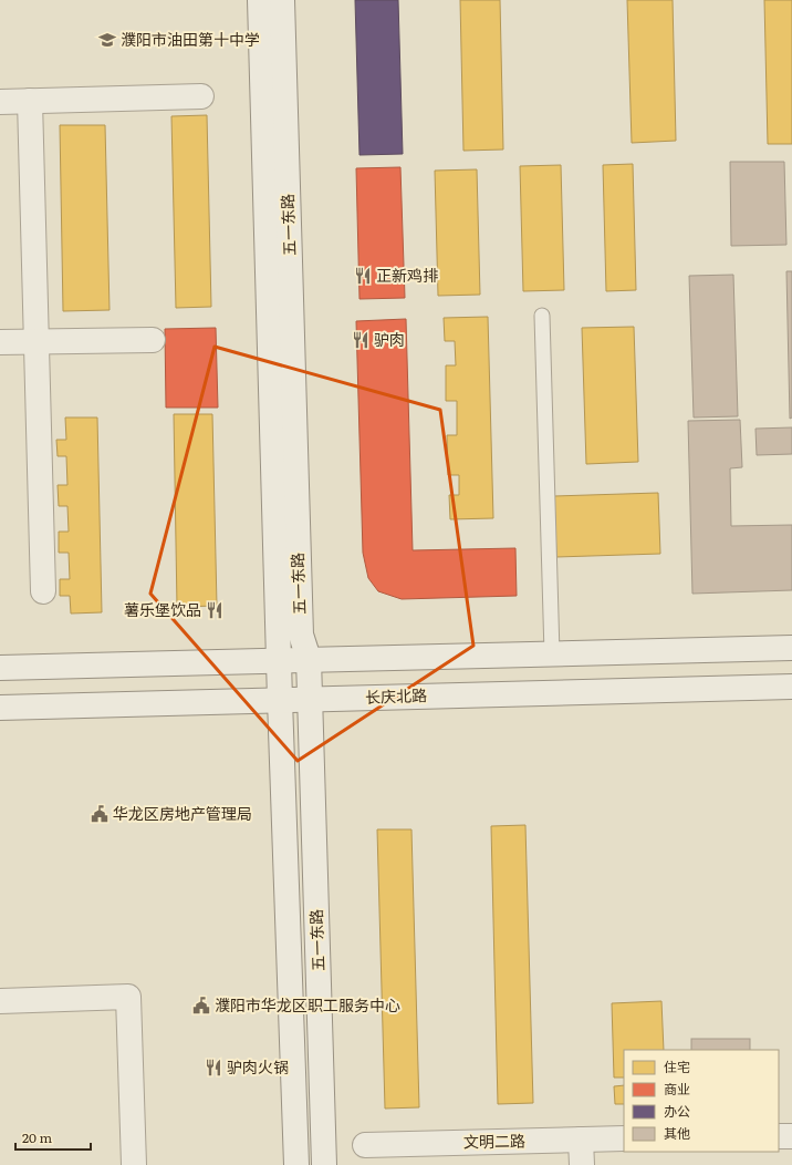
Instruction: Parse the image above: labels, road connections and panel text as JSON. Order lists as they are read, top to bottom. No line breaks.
{"streets":{"street":["五一东路","长庆北路","文明二路"]},"crossings":[["五一东路","长庆北路"]],"places":{"school or university":["濮阳市油田第十中学"],"restaurant":["正新鸡排","驴肉","薯乐堡饮品","驴肉火锅"],"public building":["华龙区房地产管理局","濮阳市华龙区职工服务中心"]},"legend":["住宅","商业","办公","其他"],"scale_bar":"20 m"}
